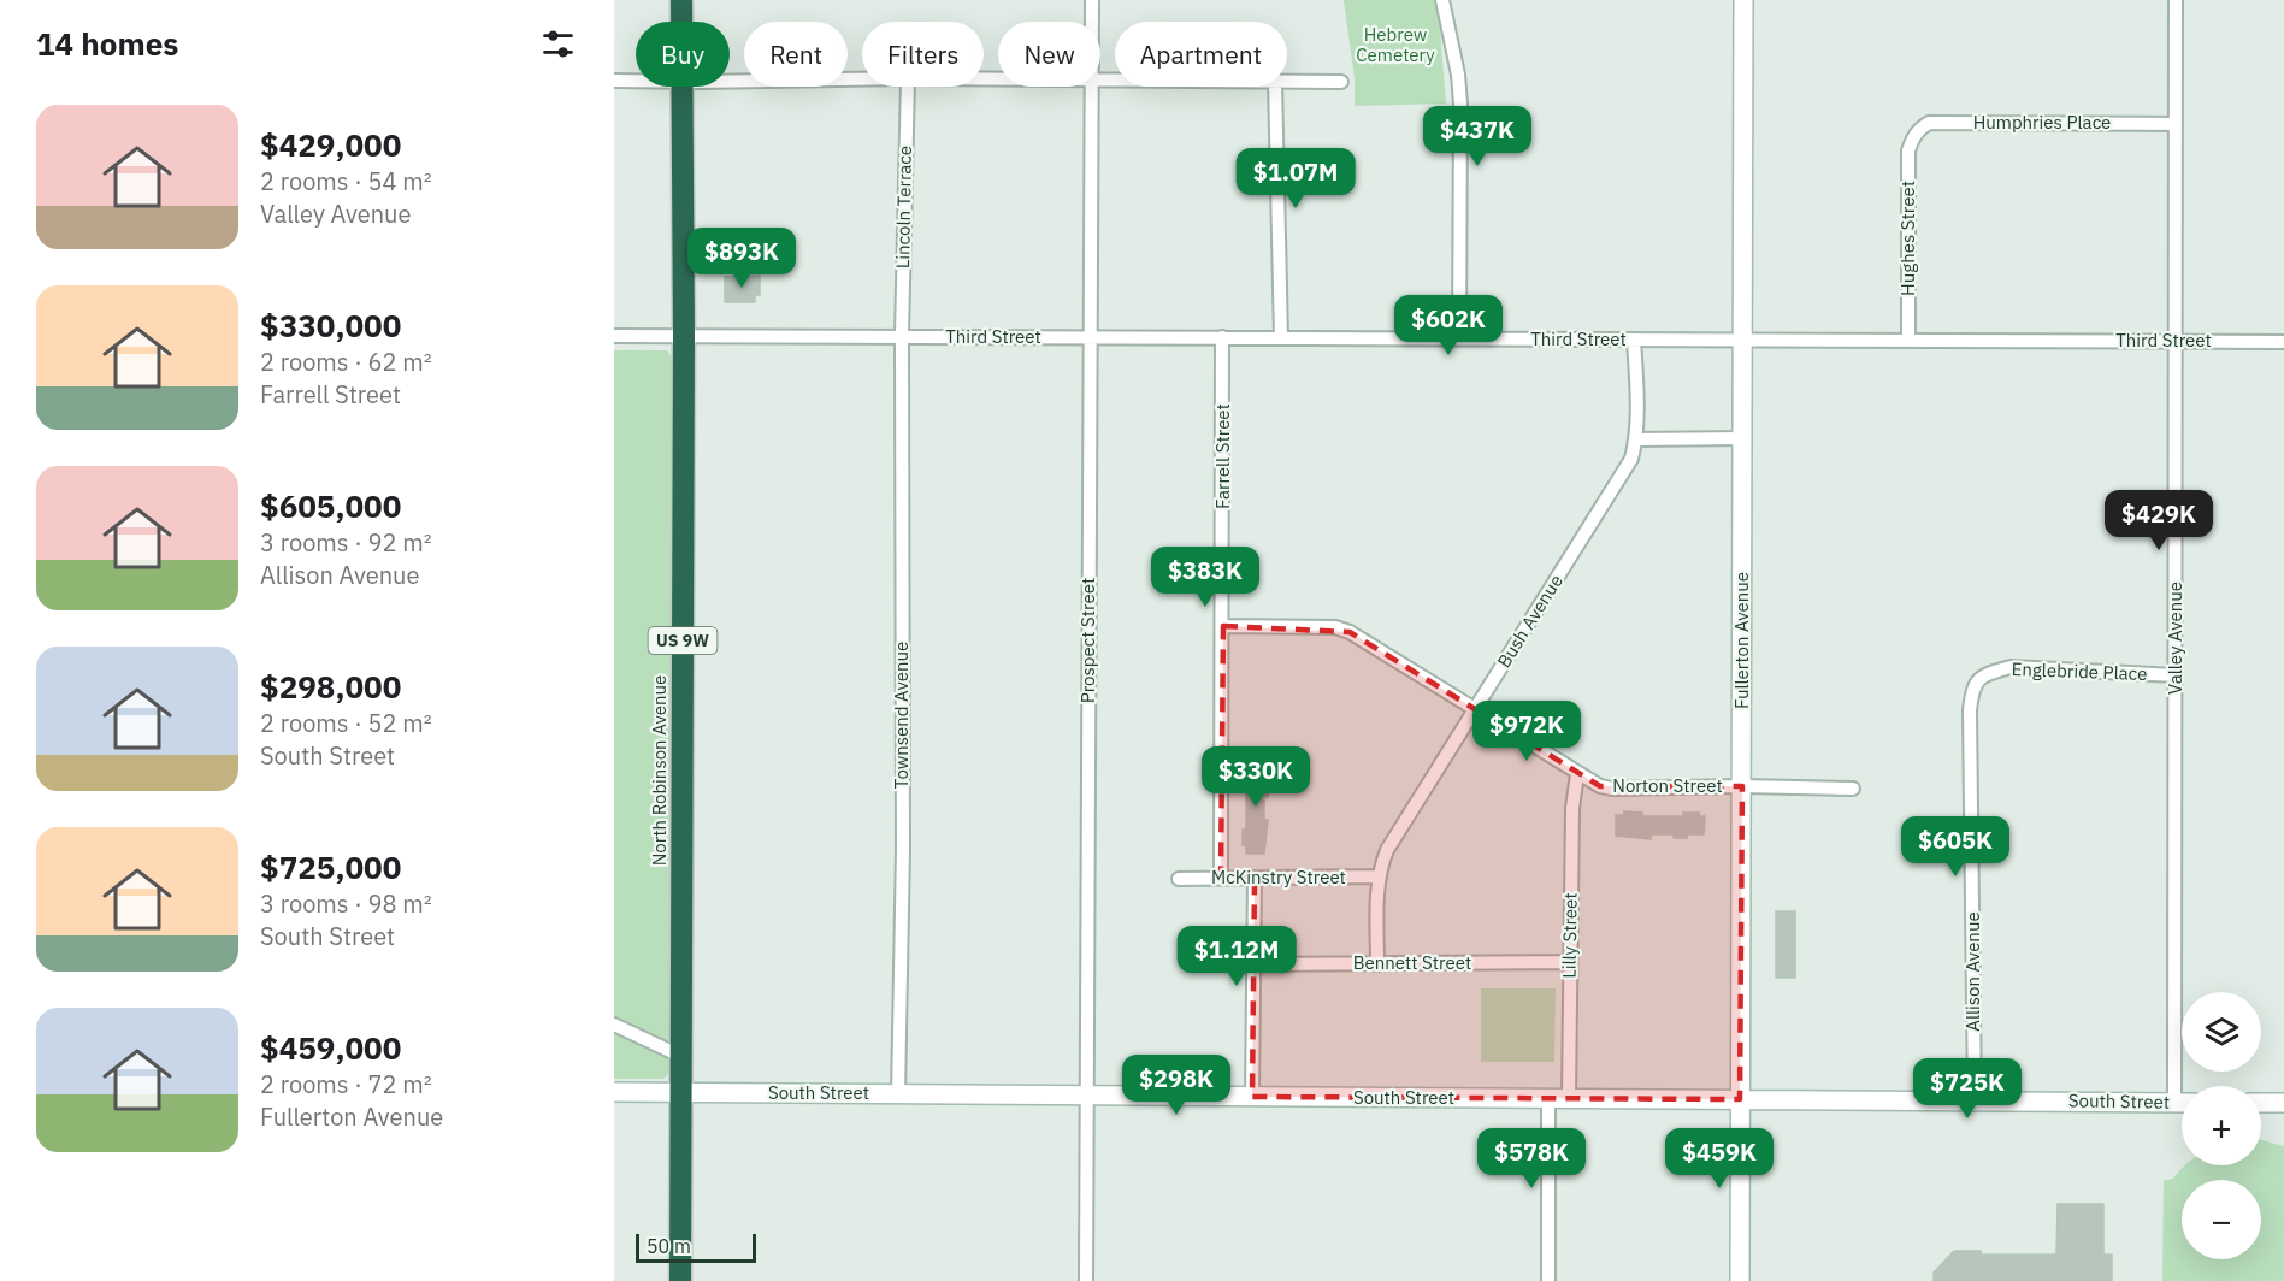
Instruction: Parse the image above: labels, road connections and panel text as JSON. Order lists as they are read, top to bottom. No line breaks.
{"streets":{"highway":["US 9W","North Robinson Avenue"],"street":["Humphries Place","Lincoln Terrace","Hughes Street","Third Street","Farrell Street","Bush Avenue","Valley Avenue","Prospect Street","Fullerton Avenue","Englebride Place","Townsend Avenue","Norton Street","McKinstry Street","Lilly Street","Bennett Street","Allison Avenue","South Street"]},"crossings":[["Humphries Place","Hughes Street"],["Humphries Place","Valley Avenue"],["Lincoln Terrace","Third Street"],["Lincoln Terrace","Townsend Avenue"],["Hughes Street","Third Street"],["Third Street","Farrell Street"],["Third Street","Bush Avenue"],["Third Street","Valley Avenue"],["Third Street","Prospect Street"],["Third Street","Fullerton Avenue"],["Third Street","Townsend Avenue"],["Third Street","North Robinson Avenue"],["Farrell Street","Norton Street"],["Farrell Street","McKinstry Street"],["Bush Avenue","Norton Street"],["Bush Avenue","McKinstry Street"],["Bush Avenue","Bennett Street"],["Valley Avenue","Englebride Place"],["Valley Avenue","South Street"],["Prospect Street","South Street"],["Fullerton Avenue","Norton Street"],["Fullerton Avenue","South Street"],["Englebride Place","Allison Avenue"],["Townsend Avenue","South Street"],["North Robinson Avenue","South Street"],["Norton Street","Lilly Street"],["Lilly Street","Bennett Street"],["Lilly Street","South Street"],["Allison Avenue","South Street"]],"parks":["Hebrew Cemetery"],"scale_bar":"50 m","page":{"heading":"14 homes","chip":["Buy","Rent","Filters","New","Apartment"],"list":[{"name":"$429,000","note":"2 rooms · 54 m² · Valley Avenue"},{"name":"$330,000","note":"2 rooms · 62 m² · Farrell Street"},{"name":"$605,000","note":"3 rooms · 92 m² · Allison Avenue"},{"name":"$298,000","note":"2 rooms · 52 m² · South Street"},{"name":"$725,000","note":"3 rooms · 98 m² · South Street"},{"name":"$459,000","note":"2 rooms · 72 m² · Fullerton Avenue"}],"price":["$437K","$1.07M","$893K","$602K","$429K","$383K","$972K","$330K","$605K","$1.12M","$298K","$725K","$578K","$459K"],"map_buttons":["+","−"],"scale":"50 m"}}
